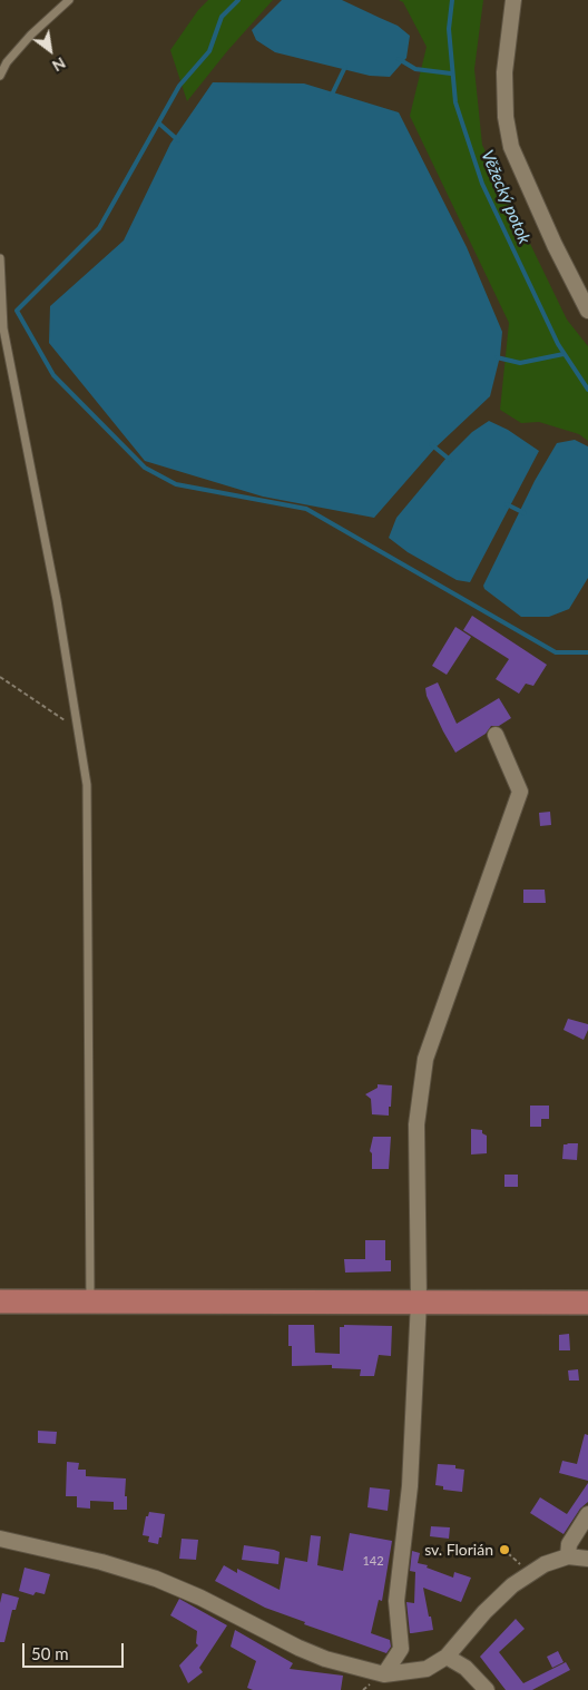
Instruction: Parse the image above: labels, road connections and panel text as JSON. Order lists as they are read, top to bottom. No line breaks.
{"water":["Věžecký potok"],"places":["sv. Florián"],"house_numbers":["142"],"scale_bar":"50 m","north":"bottom right"}
